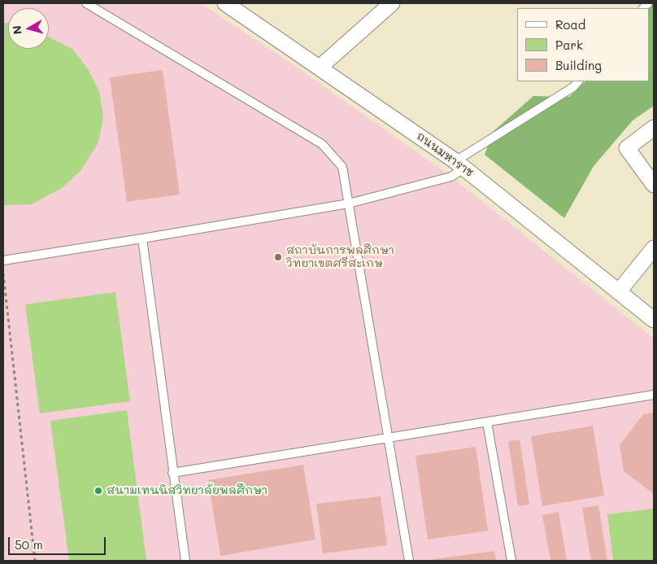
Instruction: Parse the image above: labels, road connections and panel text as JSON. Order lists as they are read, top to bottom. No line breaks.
{"streets":{"street":["ถนนมหาราช"]},"places":["สถาบันการพลศึกษา วิทยาเขตศรีสะเกษ","สนามเทนนิสวิทยาลัยพลศึกษา"],"legend":["Road","Park","Building"],"scale_bar":"50 m","north":"left"}
